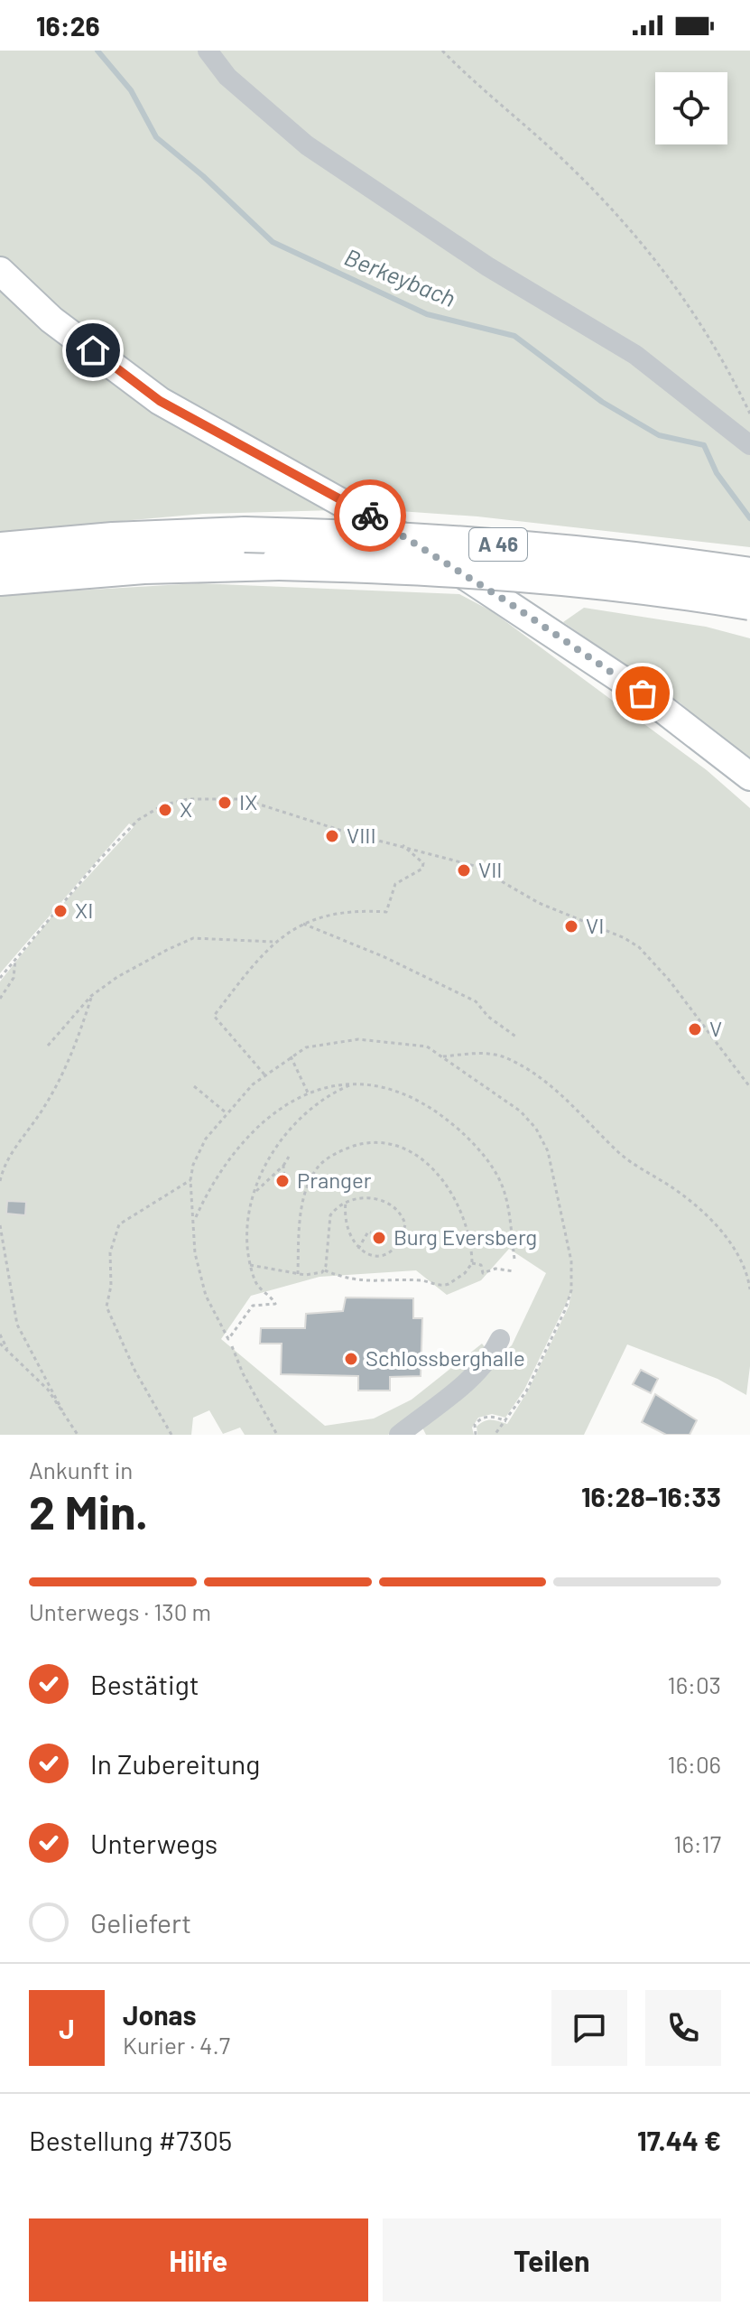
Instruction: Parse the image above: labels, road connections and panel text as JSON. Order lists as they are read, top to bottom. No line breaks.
{"streets":{"highway":["A 46"]},"water":["Berkeybach"],"places":["IX","X","VIII","VII","XI","VI","V","Pranger","Burg Eversberg","Schlossberghalle"],"page":{"status":"16:26","heading":["2 Min.","Ankunft in","16:28–16:33"],"panel":["Jonas","Kurier · 4.7","Bestellung #7305","17.44 €"],"bar":"Unterwegs · 130 m","list":[["Bestätigt","16:03"],["In Zubereitung","16:06"],["Unterwegs","16:17"],"Geliefert"],"round":"J","buttons":["Hilfe","Teilen"]}}
